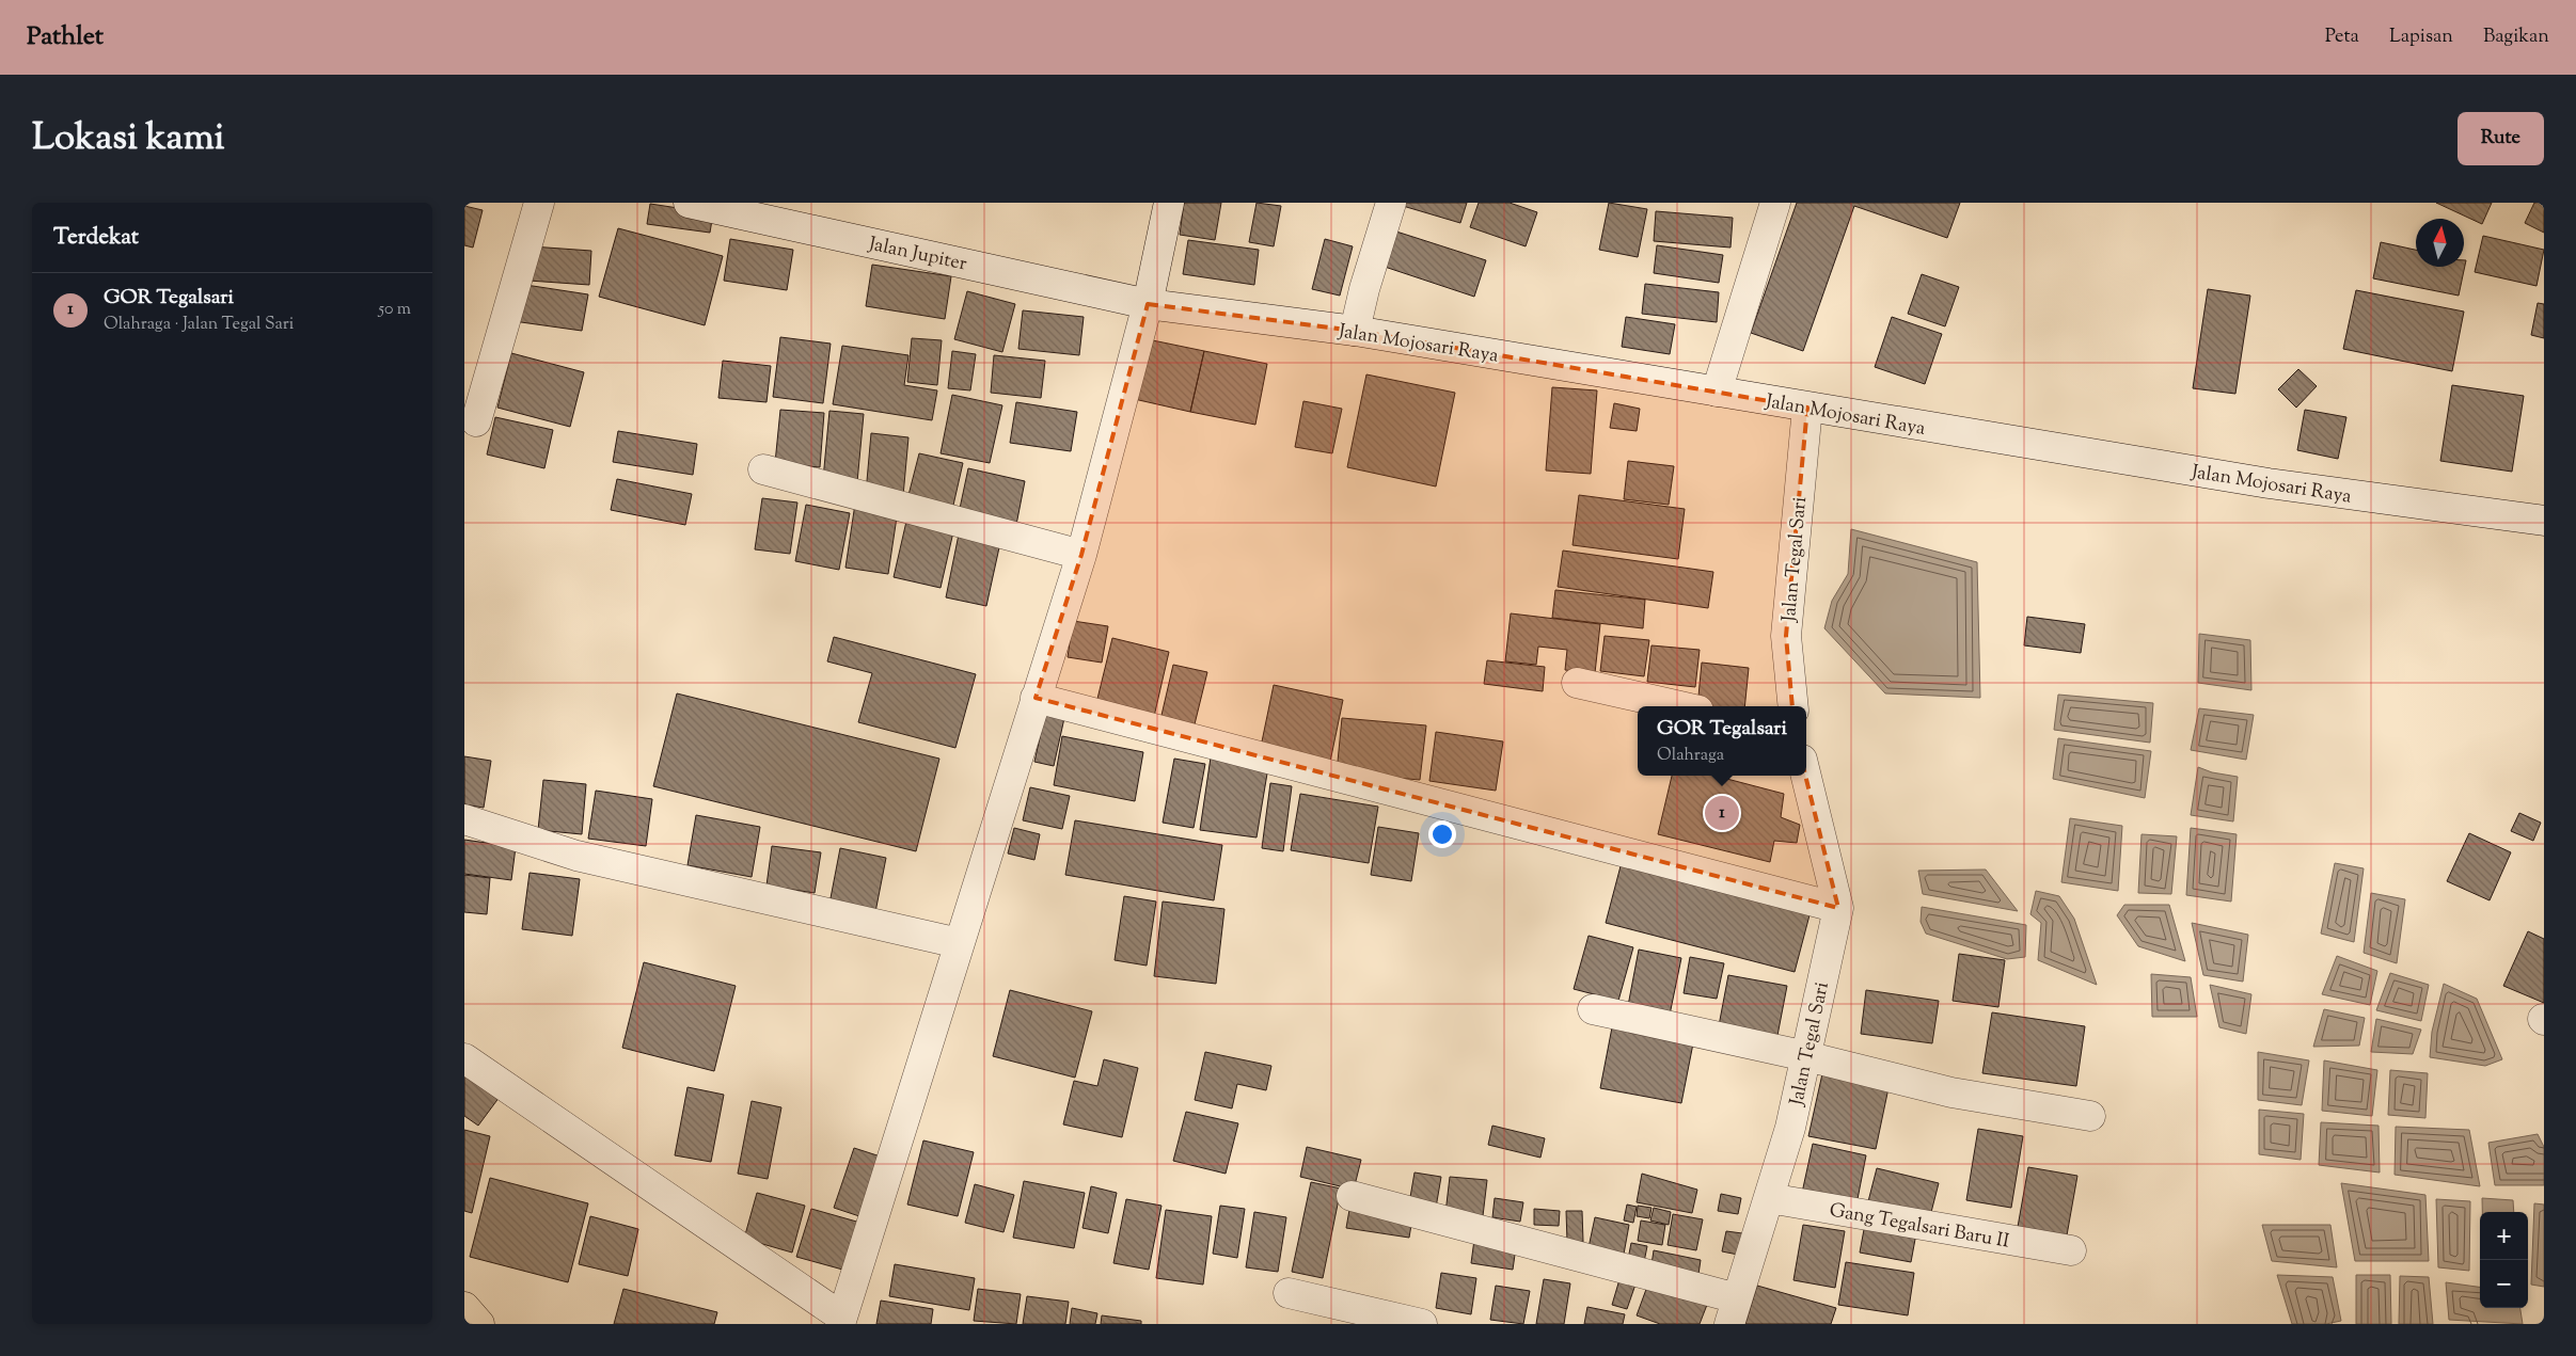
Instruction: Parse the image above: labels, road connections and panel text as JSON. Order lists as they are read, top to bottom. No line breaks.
{"streets":{"street":["Jalan Jupiter","Jalan Mojosari Raya","Jalan Tegal Sari","Gang Tegalsari Baru II"]},"crossings":[["Jalan Jupiter","Jalan Mojosari Raya"],["Jalan Mojosari Raya","Jalan Tegal Sari"],["Jalan Tegal Sari","Gang Tegalsari Baru II"]],"north":"top","page":{"header":"Pathlet","nav":["Peta","Lapisan","Bagikan"],"title":"Lokasi kami","buttons":"Rute","heading":"Terdekat","list":[{"mark":"1","name":"GOR Tegalsari","note":"Olahraga · Jalan Tegal Sari","value":"50 m"}],"popup":["GOR Tegalsari","Olahraga"],"pins":"1","map_buttons":["+","−"]}}
